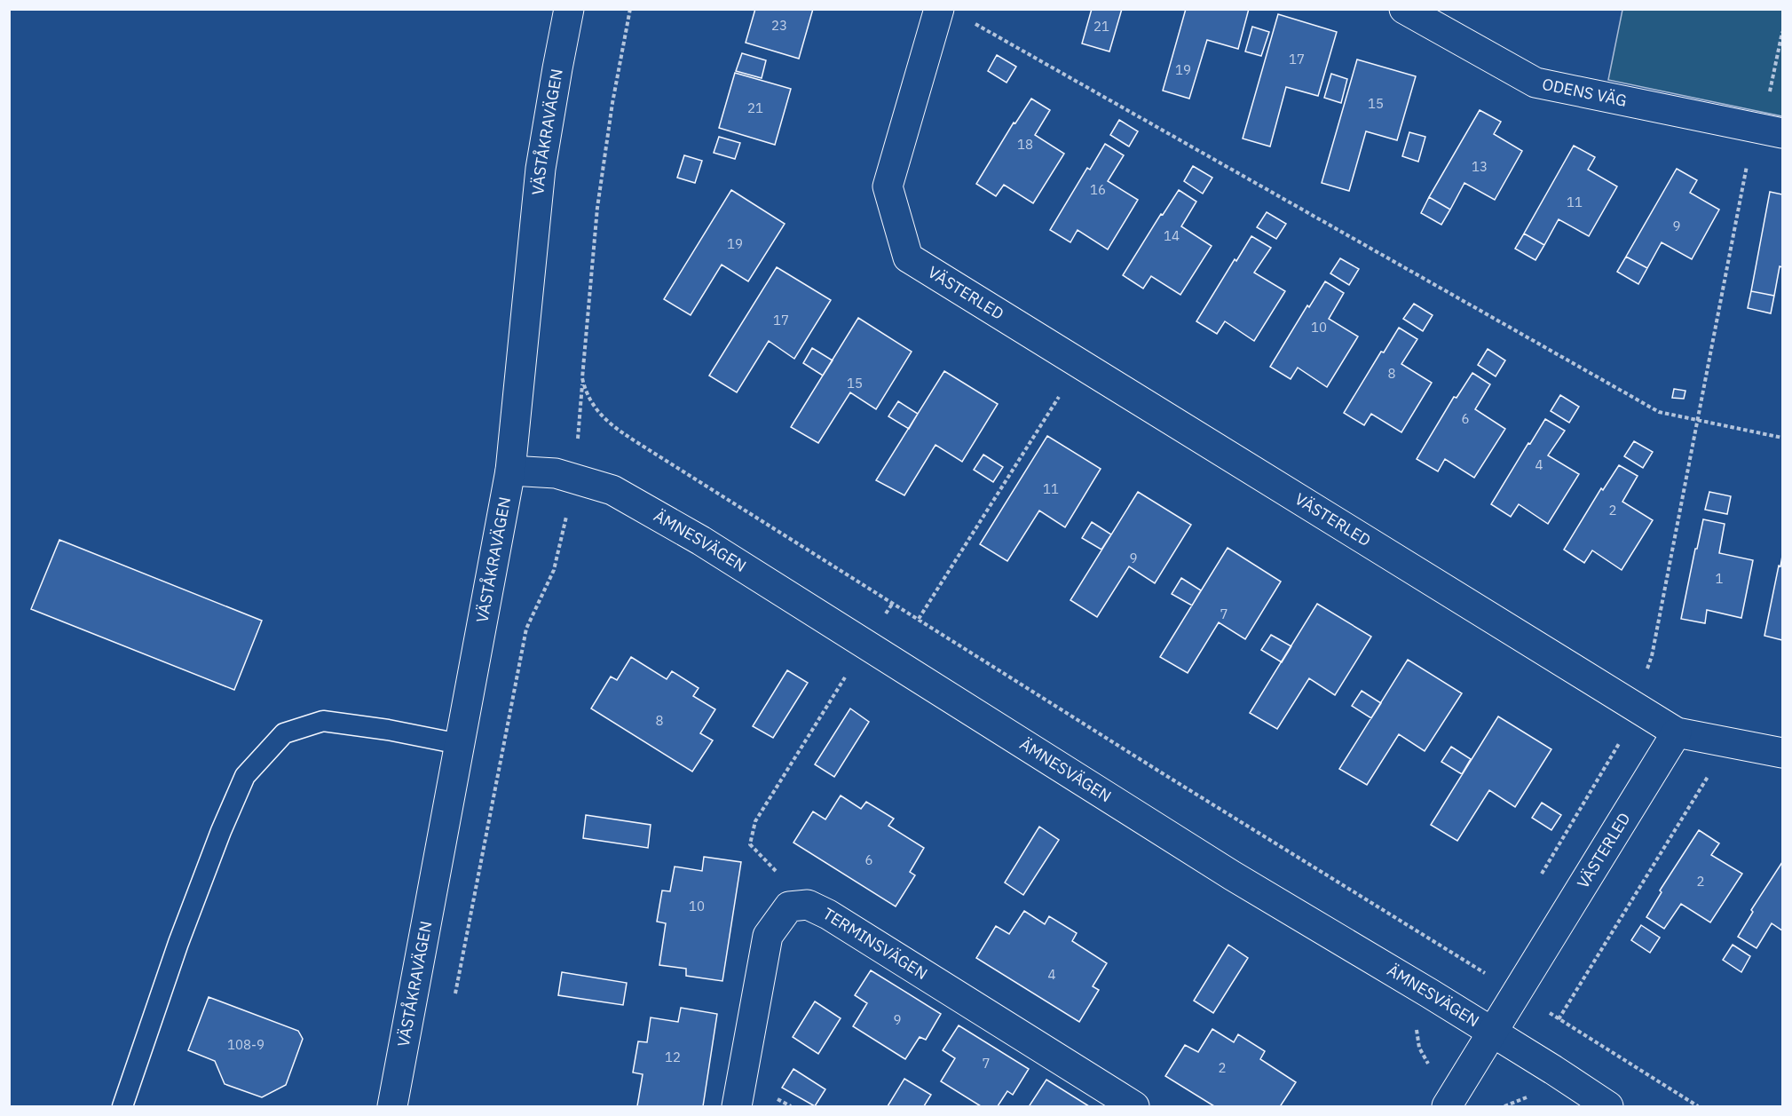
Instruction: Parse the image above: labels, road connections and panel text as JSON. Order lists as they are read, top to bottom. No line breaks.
{"streets":{"street":["ODENS VÄG","VÄSTÅKRAVÄGEN","VÄSTERLED","ÄMNESVÄGEN","TERMINSVÄGEN"]},"crossings":[["VÄSTÅKRAVÄGEN","ÄMNESVÄGEN"],["VÄSTERLED","ÄMNESVÄGEN"]],"house_numbers":["23","21","17","19","15","21","18","13","16","11","9","14","19","17","10","8","15","6","4","11","2","9","1","7","8","6","2","10","4","9","108-9","12","7","2"]}
